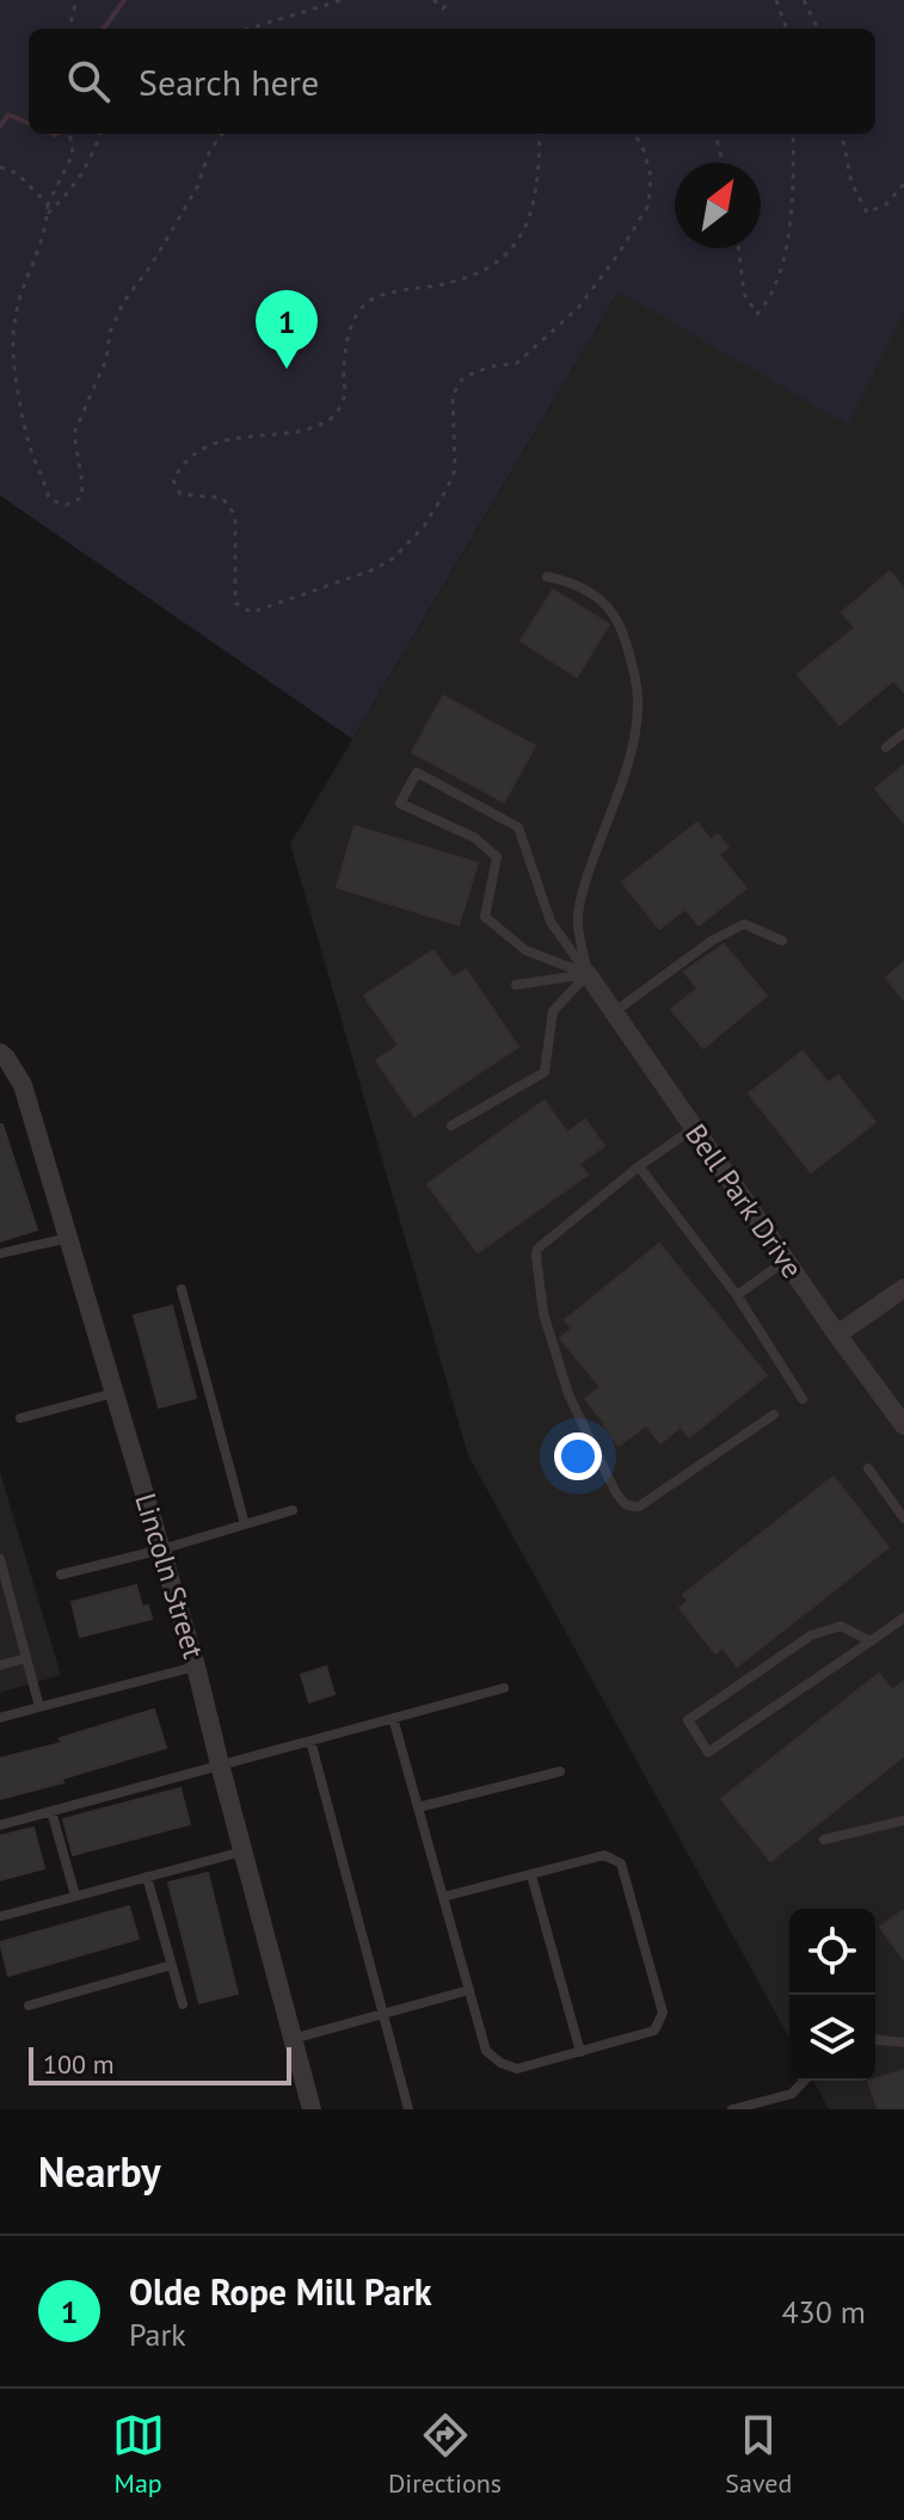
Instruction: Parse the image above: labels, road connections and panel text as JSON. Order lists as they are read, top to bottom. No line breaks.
{"streets":{"street":["Bell Park Drive","Lincoln Street"]},"scale_bar":"100 m","north":"top right","page":{"search":"Search here","pins":"1","scale":"100 m","heading":"Nearby","list":[{"mark":"1","name":"Olde Rope Mill Park","note":"Park","value":"430 m"}],"nav":["Map","Directions","Saved"]}}
